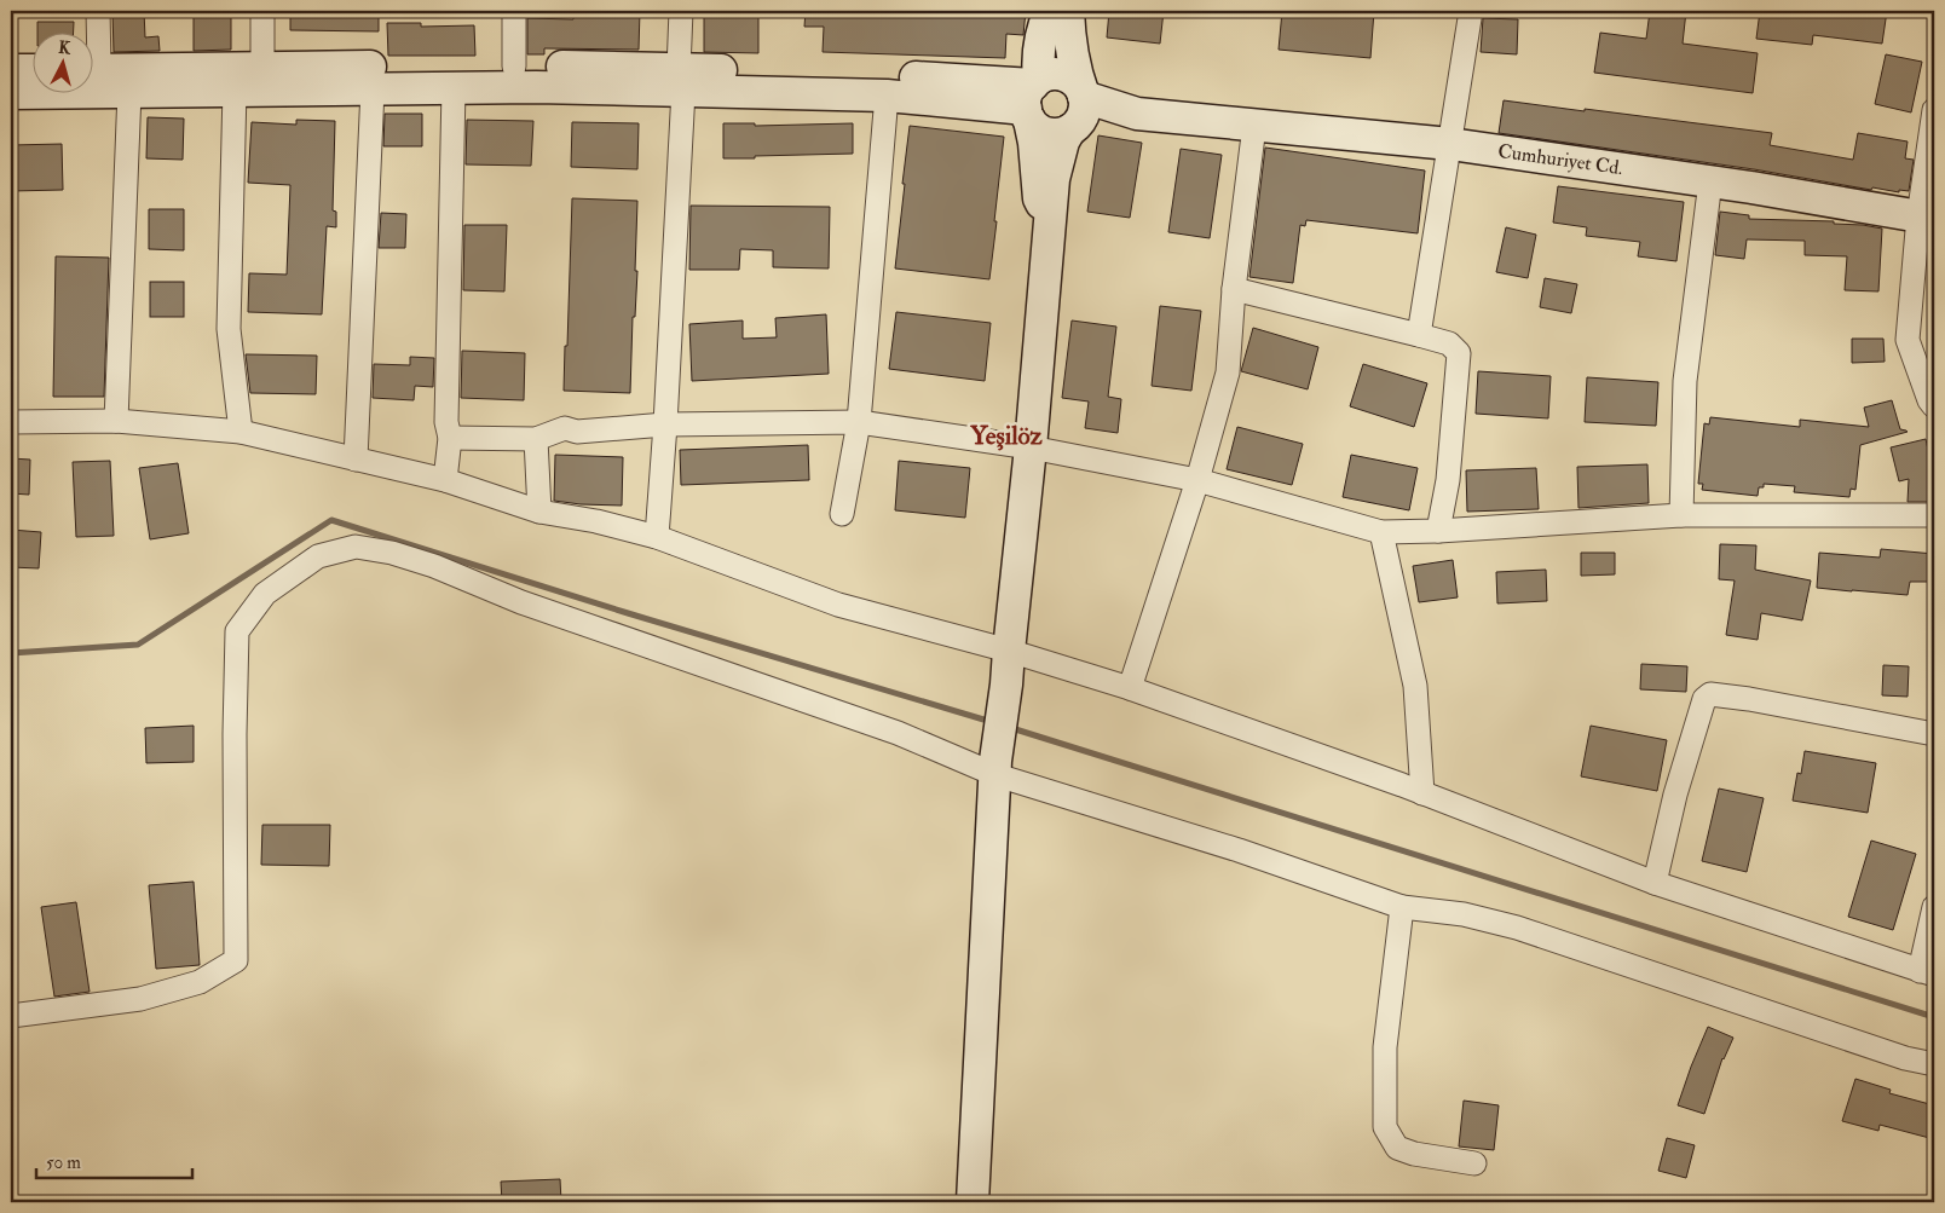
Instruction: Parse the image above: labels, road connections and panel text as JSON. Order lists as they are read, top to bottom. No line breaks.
{"streets":{"main road":["Cumhuriyet Cd."]},"districts":["Yeşilöz"],"scale_bar":"50 m","north":"top"}
